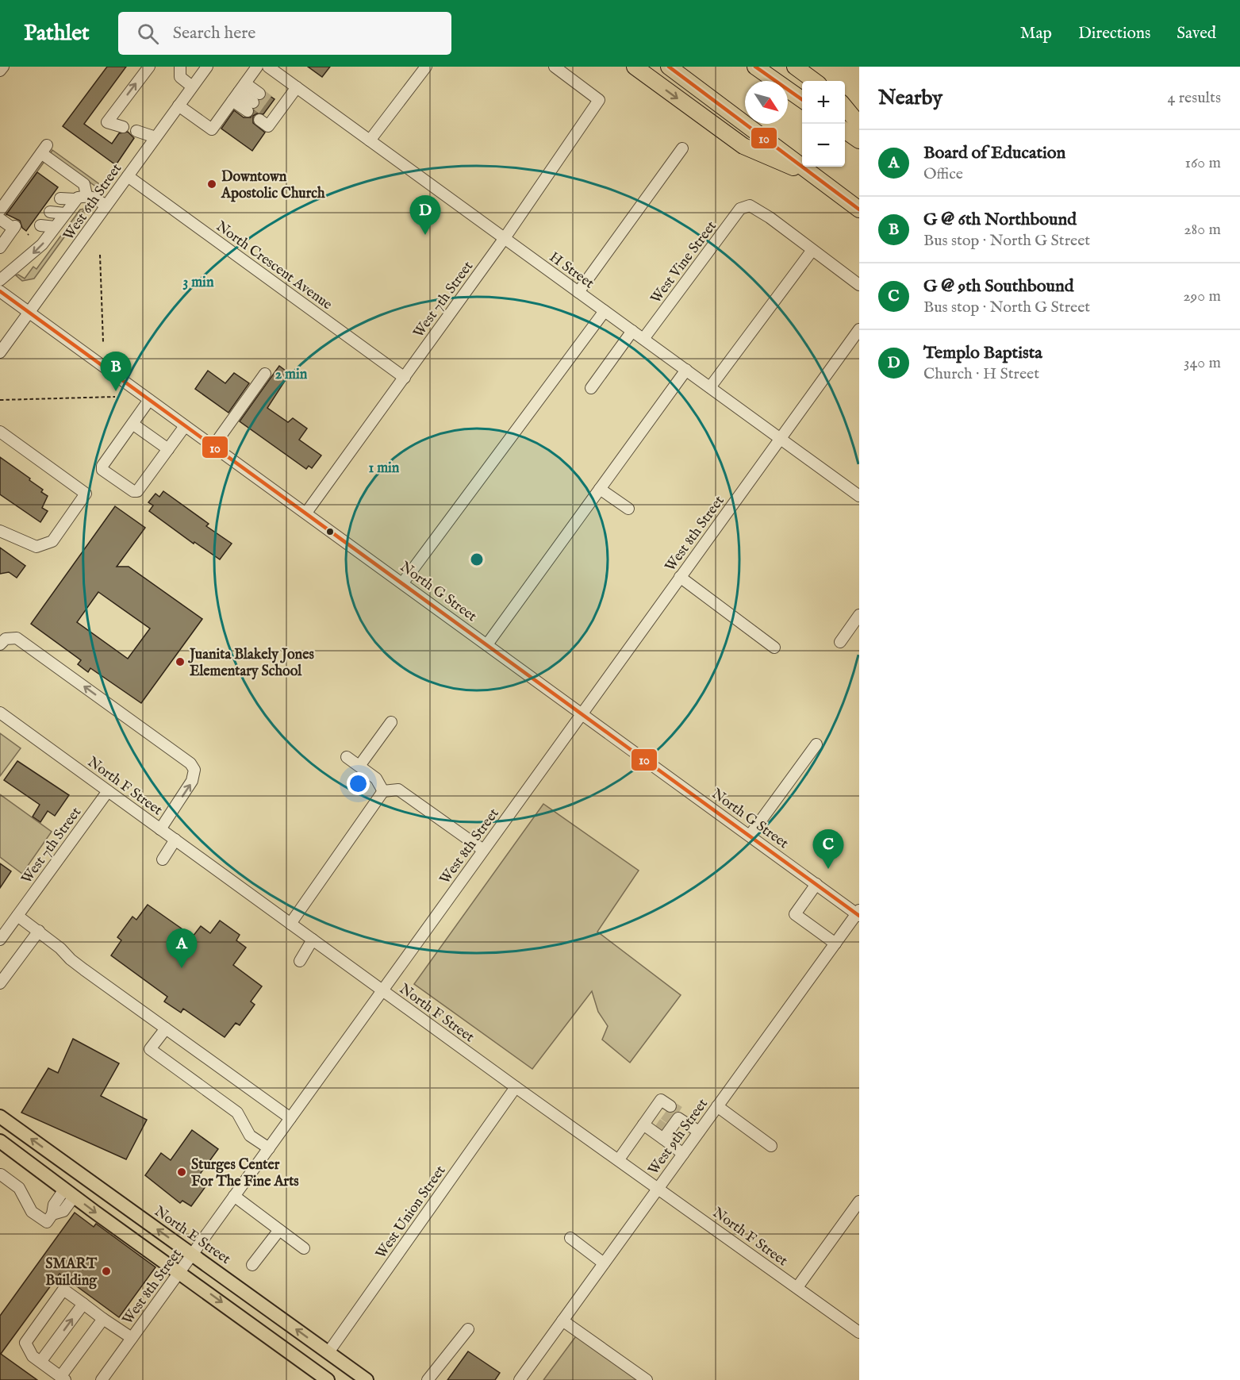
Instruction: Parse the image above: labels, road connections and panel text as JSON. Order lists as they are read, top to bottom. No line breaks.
{"streets":{"main road":["North E Street"],"street":["West 6th Street","West Vine Street","North Crescent Avenue","H Street","West 7th Street","West 8th Street","North G Street","North F Street","West 9th Street","West Union Street"]},"crossings":[["West 6th Street","North Crescent Avenue"],["West 6th Street","North G Street"],["West Vine Street","H Street"],["North Crescent Avenue","West 7th Street"],["H Street","West 7th Street"],["H Street","West 8th Street"],["West 7th Street","North G Street"],["West 7th Street","North F Street"],["West 8th Street","North G Street"],["West 8th Street","North F Street"],["West 8th Street","North E Street"],["North G Street","West 9th Street"],["North F Street","West 9th Street"],["North F Street","West Union Street"],["West Union Street","North E Street"]],"places":["Downtown Apostolic Church","Juanita Blakely Jones Elementary School","Sturges Center For The Fine Arts","SMART Building"],"lines":["transit line 10"],"north":"bottom right","page":{"header":"Pathlet","search":"Search here","nav":["Map","Directions","Saved"],"heading":["Nearby","4 results"],"map_buttons":["+","−"],"list":[{"mark":"A","name":"Board of Education","note":"Office","value":"160 m"},{"mark":"B","name":"G @ 6th Northbound","note":"Bus stop · North G Street","value":"280 m"},{"mark":"C","name":"G @ 9th Southbound","note":"Bus stop · North G Street","value":"290 m"},{"mark":"D","name":"Templo Baptista","note":"Church · H Street","value":"340 m"}],"pins":["D","B","C","A"]},"rings":["3 min","2 min","1 min"]}
